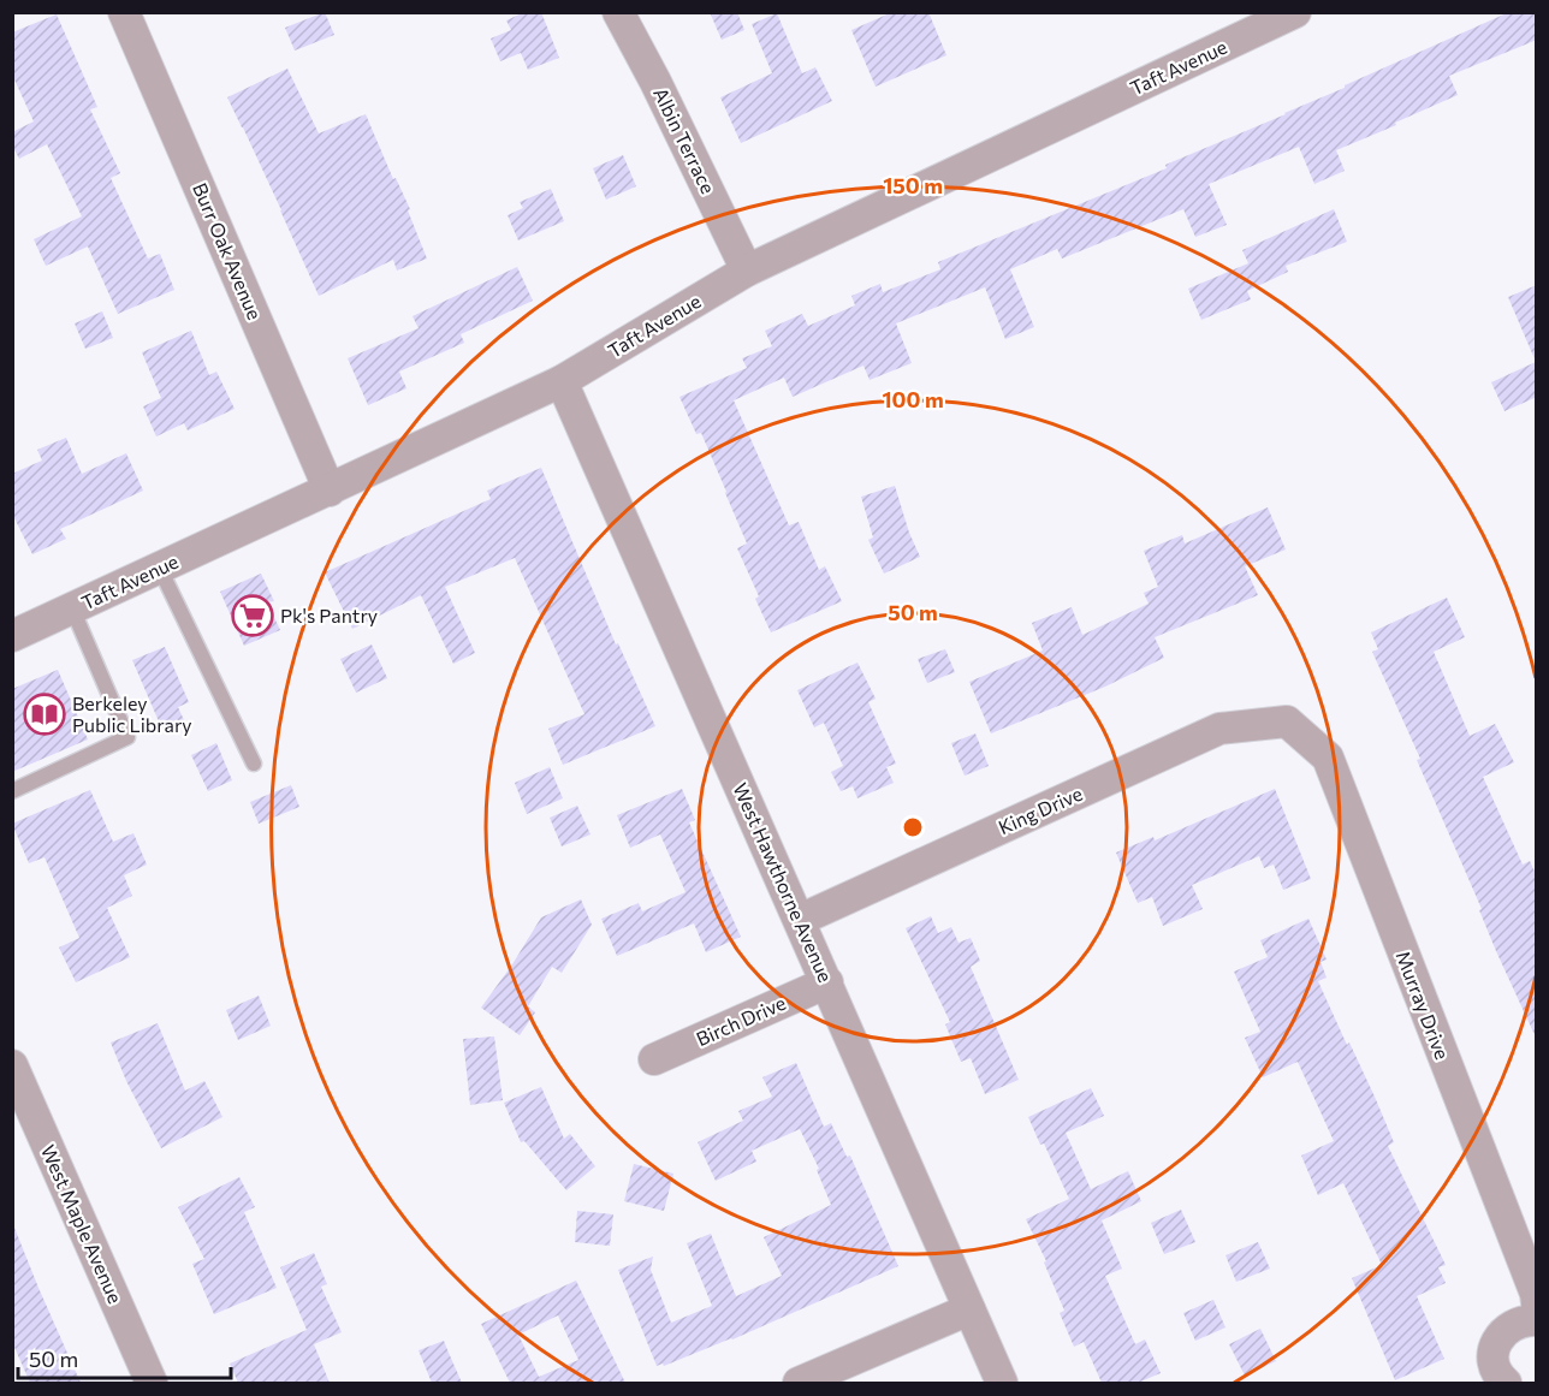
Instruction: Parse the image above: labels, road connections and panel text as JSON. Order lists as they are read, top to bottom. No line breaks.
{"streets":{"street":["Taft Avenue","Albin Terrace","Burr Oak Avenue","King Drive","West Hawthorne Avenue","Murray Drive","Birch Drive","West Maple Avenue"]},"crossings":[["Taft Avenue","Albin Terrace"],["Taft Avenue","Burr Oak Avenue"],["Taft Avenue","West Hawthorne Avenue"],["King Drive","West Hawthorne Avenue"],["King Drive","Murray Drive"],["West Hawthorne Avenue","Birch Drive"]],"places":{"supermarket":["Pk's Pantry"],"library":["Berkeley Public Library"]},"scale_bar":"50 m","rings":["150 m","100 m","50 m"]}
